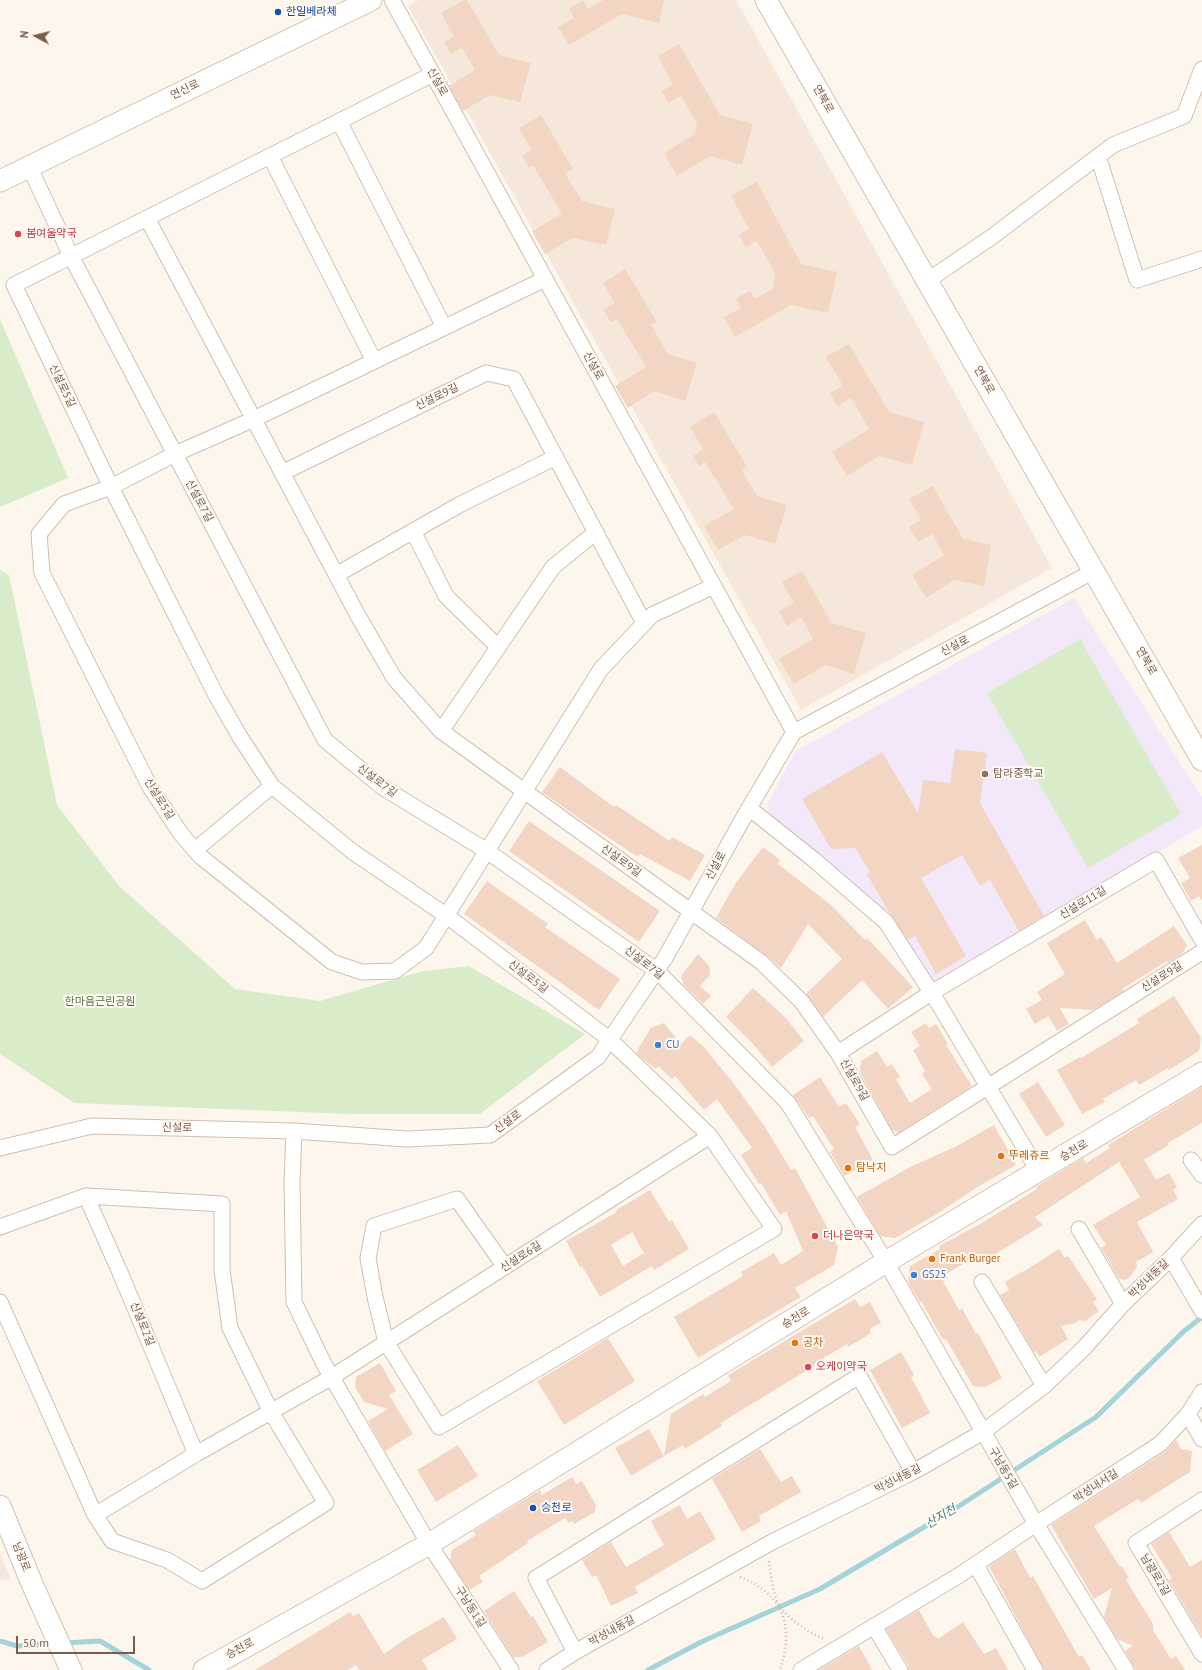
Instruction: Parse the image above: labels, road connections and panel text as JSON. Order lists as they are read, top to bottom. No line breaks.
{"streets":{"main road":["연신로","연북로","승천로","남광로"],"street":["신설로","신설로5길","신설로9길","신설로7길","신설로11길","신설로6길","박성내동길","신설로2길","구남동5길","박성내서길","남광로2길","구남동1길"]},"crossings":[["신설로","연북로"],["신설로","신설로5길"],["신설로","신설로9길"],["신설로","신설로7길"],["신설로","구남동1길"],["연신로","신설로7길"],["신설로5길","신설로7길"],["신설로5길","신설로6길"],["신설로7길","승천로"],["신설로7길","구남동5길"],["승천로","구남동5길"],["승천로","구남동1길"],["신설로6길","구남동1길"],["박성내동길","구남동5길"],["구남동5길","박성내서길"]],"water":["산지천"],"parks":["한마음근린공원"],"places":["한일베라체","봄여울약국","탐라중학교","CU","뚜레쥬르","탐낙지","더나은약국","Frank Burger","GS25","공차","오케이약국","승천로"],"scale_bar":"50 m","north":"left"}
